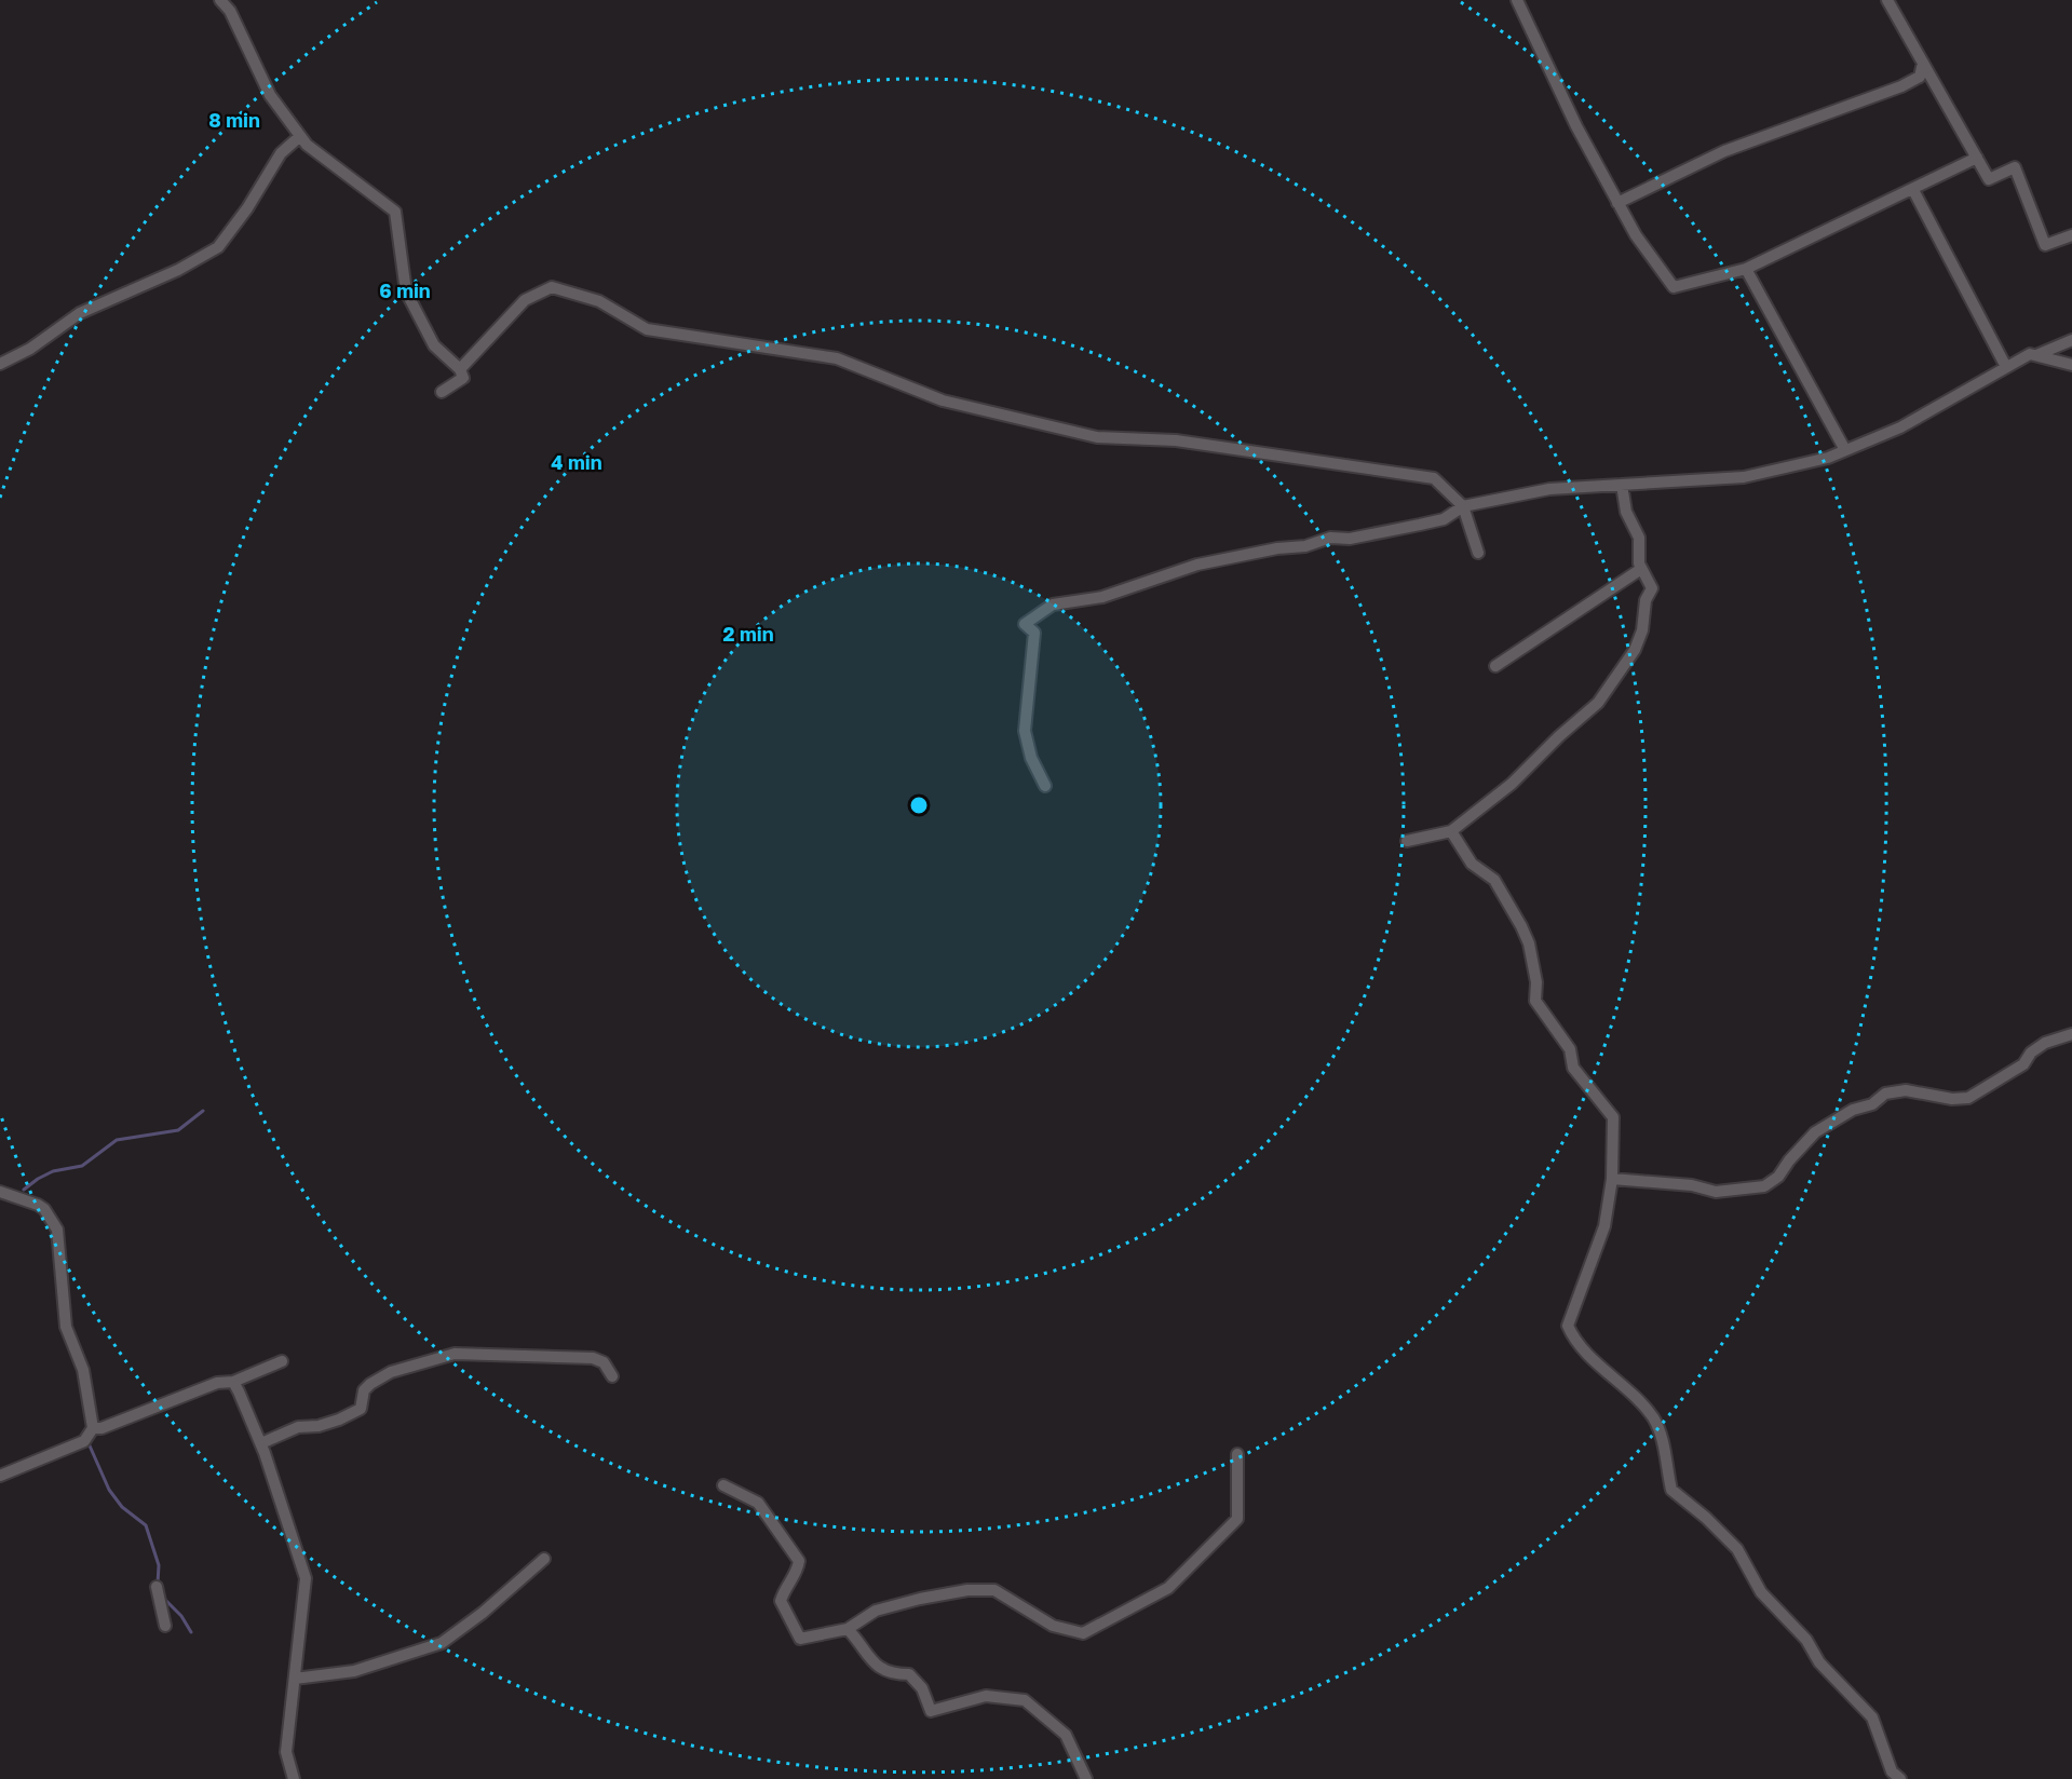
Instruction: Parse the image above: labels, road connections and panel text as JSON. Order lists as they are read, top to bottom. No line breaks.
{"rings":["8 min","6 min","4 min","2 min"]}
